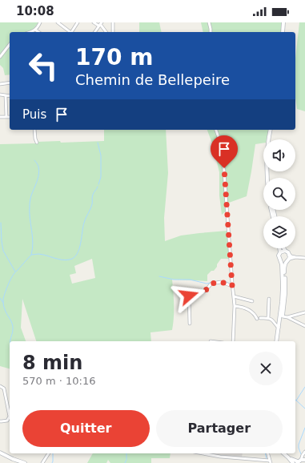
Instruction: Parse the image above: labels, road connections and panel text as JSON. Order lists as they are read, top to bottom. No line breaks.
{"page":{"status":"10:08","turn":["170 m","Chemin de Bellepeire"],"then":"Puis","heading":["8 min","570 m · 10:16"],"buttons":["Quitter","Partager"]}}
